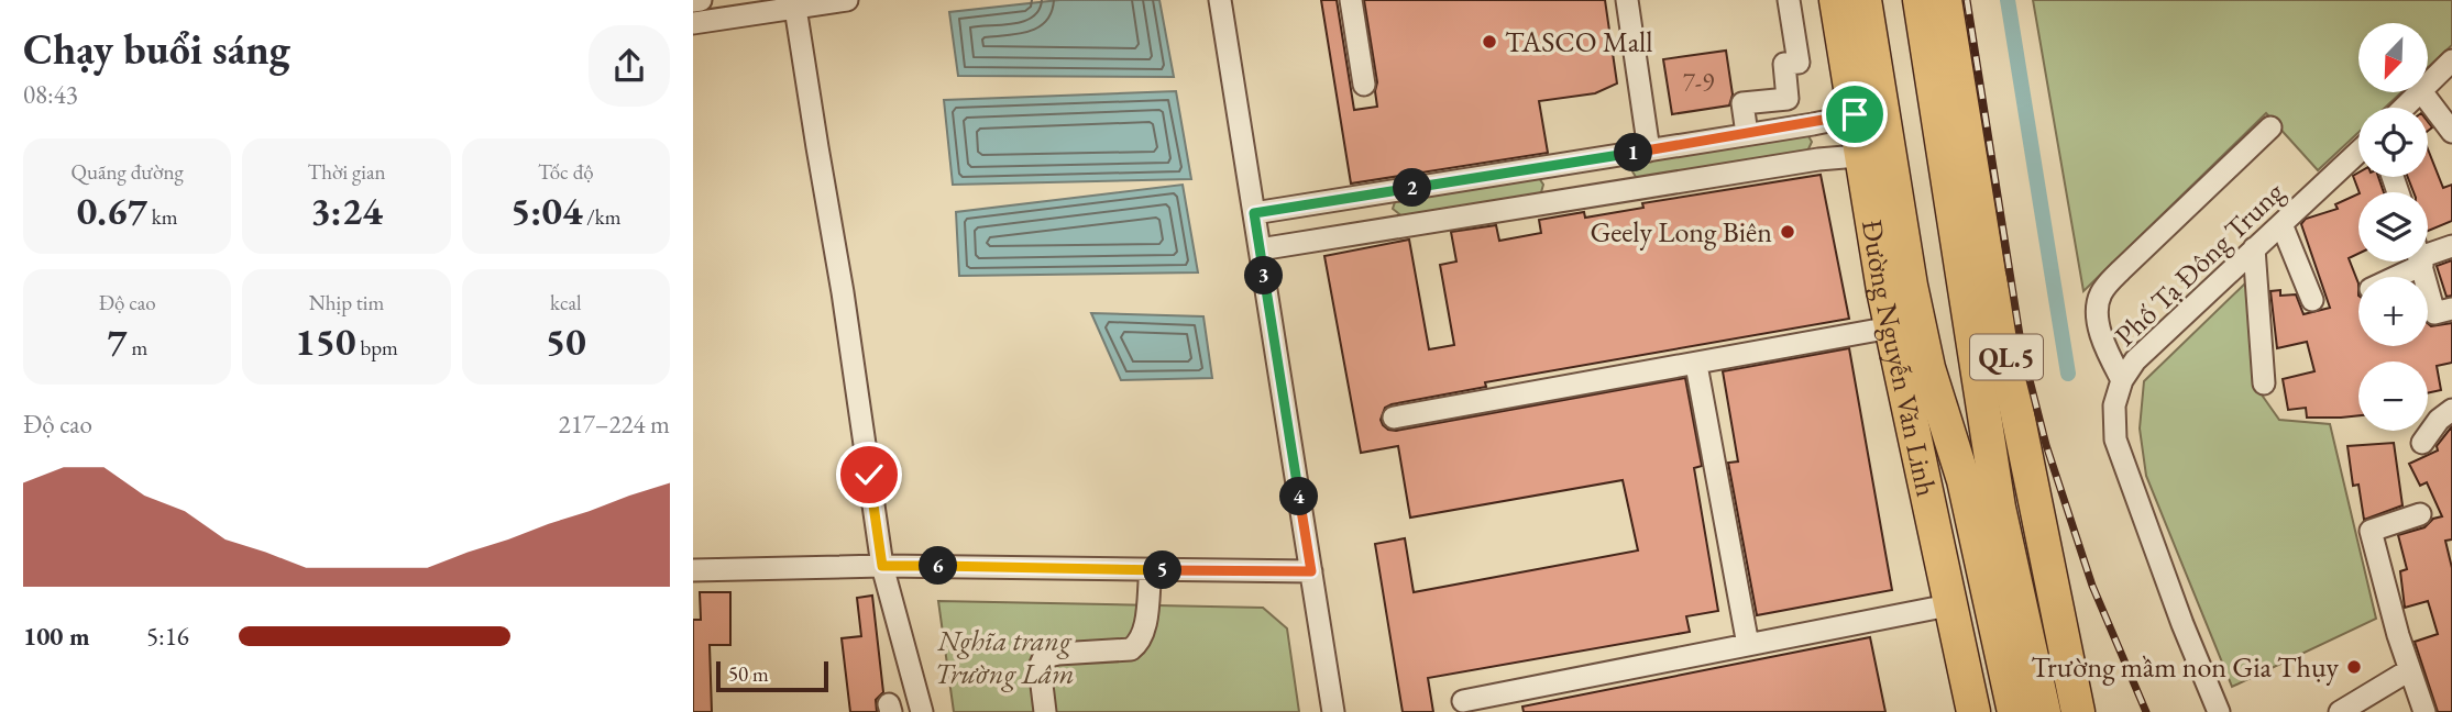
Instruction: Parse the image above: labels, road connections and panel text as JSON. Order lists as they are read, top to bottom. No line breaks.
{"streets":{"highway":["Đường Nguyễn Văn Linh","QL.5"],"street":["Phố Tạ Đông Trung"]},"parks":["Nghĩa trang Trường Lâm"],"places":["TASCO Mall","Geely Long Biên","Trường mầm non Gia Thụy"],"house_numbers":["7-9"],"scale_bar":"50 m","north":"bottom left","page":{"heading":["Chạy buổi sáng","08:43"],"map_buttons":["+","−"],"stats":[["Quãng đường","0.67 km"],["Thời gian","3:24"],["Tốc độ","5:04 /km"],["Độ cao","7 m"],["Nhịp tim","150 bpm"],["kcal","50"]],"pins":["1","2","3","4","6","5"],"chart":["Độ cao","217–224 m"],"list":[{"name":"100 m","note":"5:16"}],"scale":"50 m"}}
